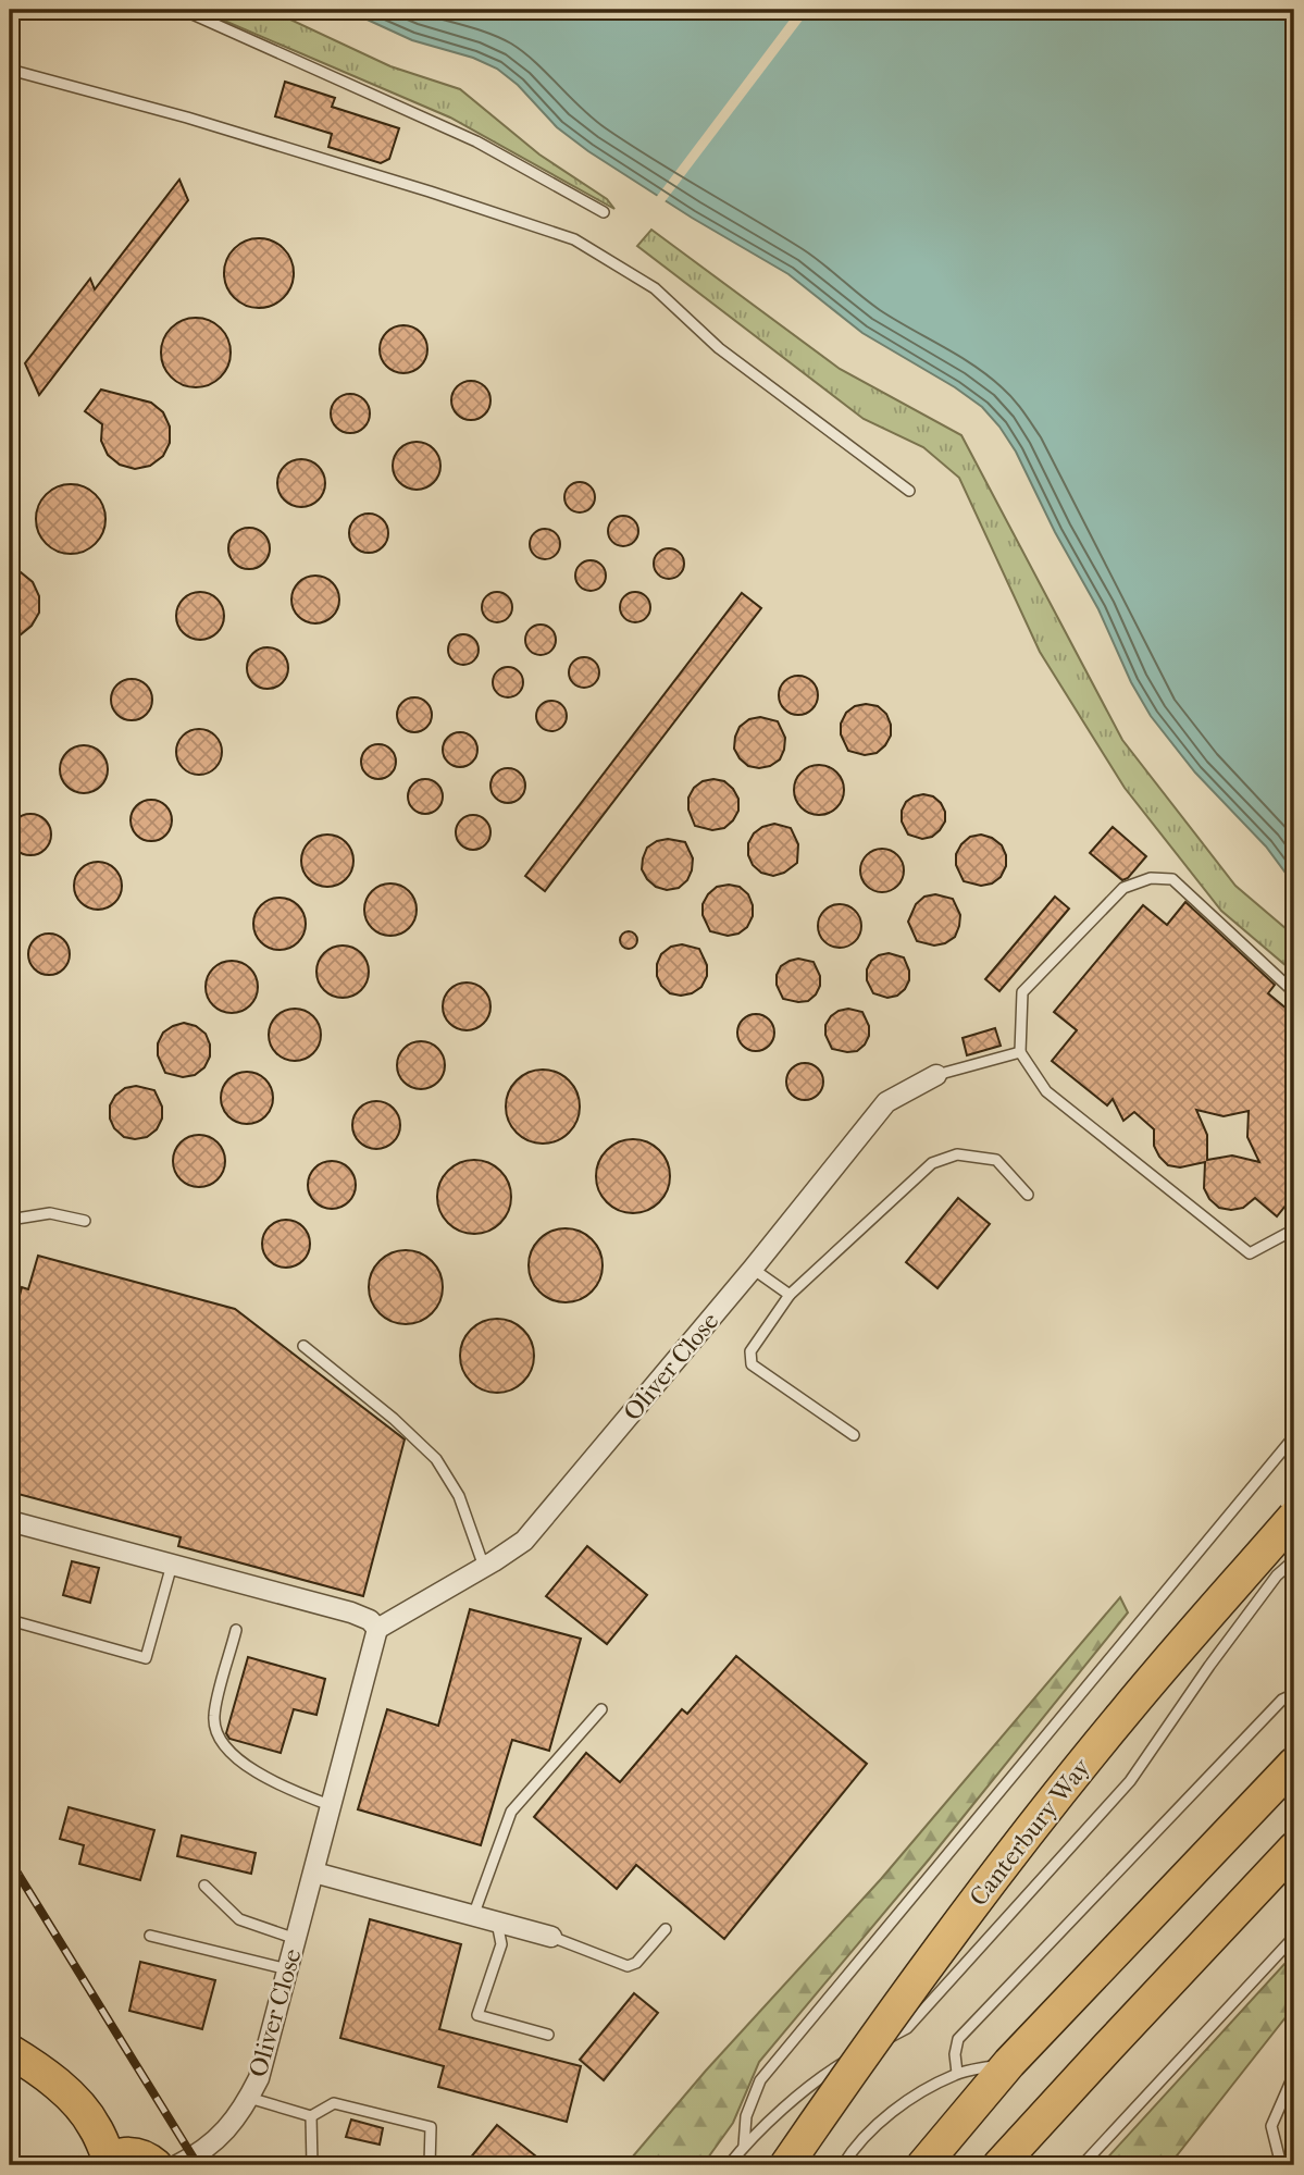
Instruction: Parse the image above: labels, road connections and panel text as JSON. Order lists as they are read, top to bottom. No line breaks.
{"streets":{"main road":["Canterbury Way"],"street":["Oliver Close"]}}
